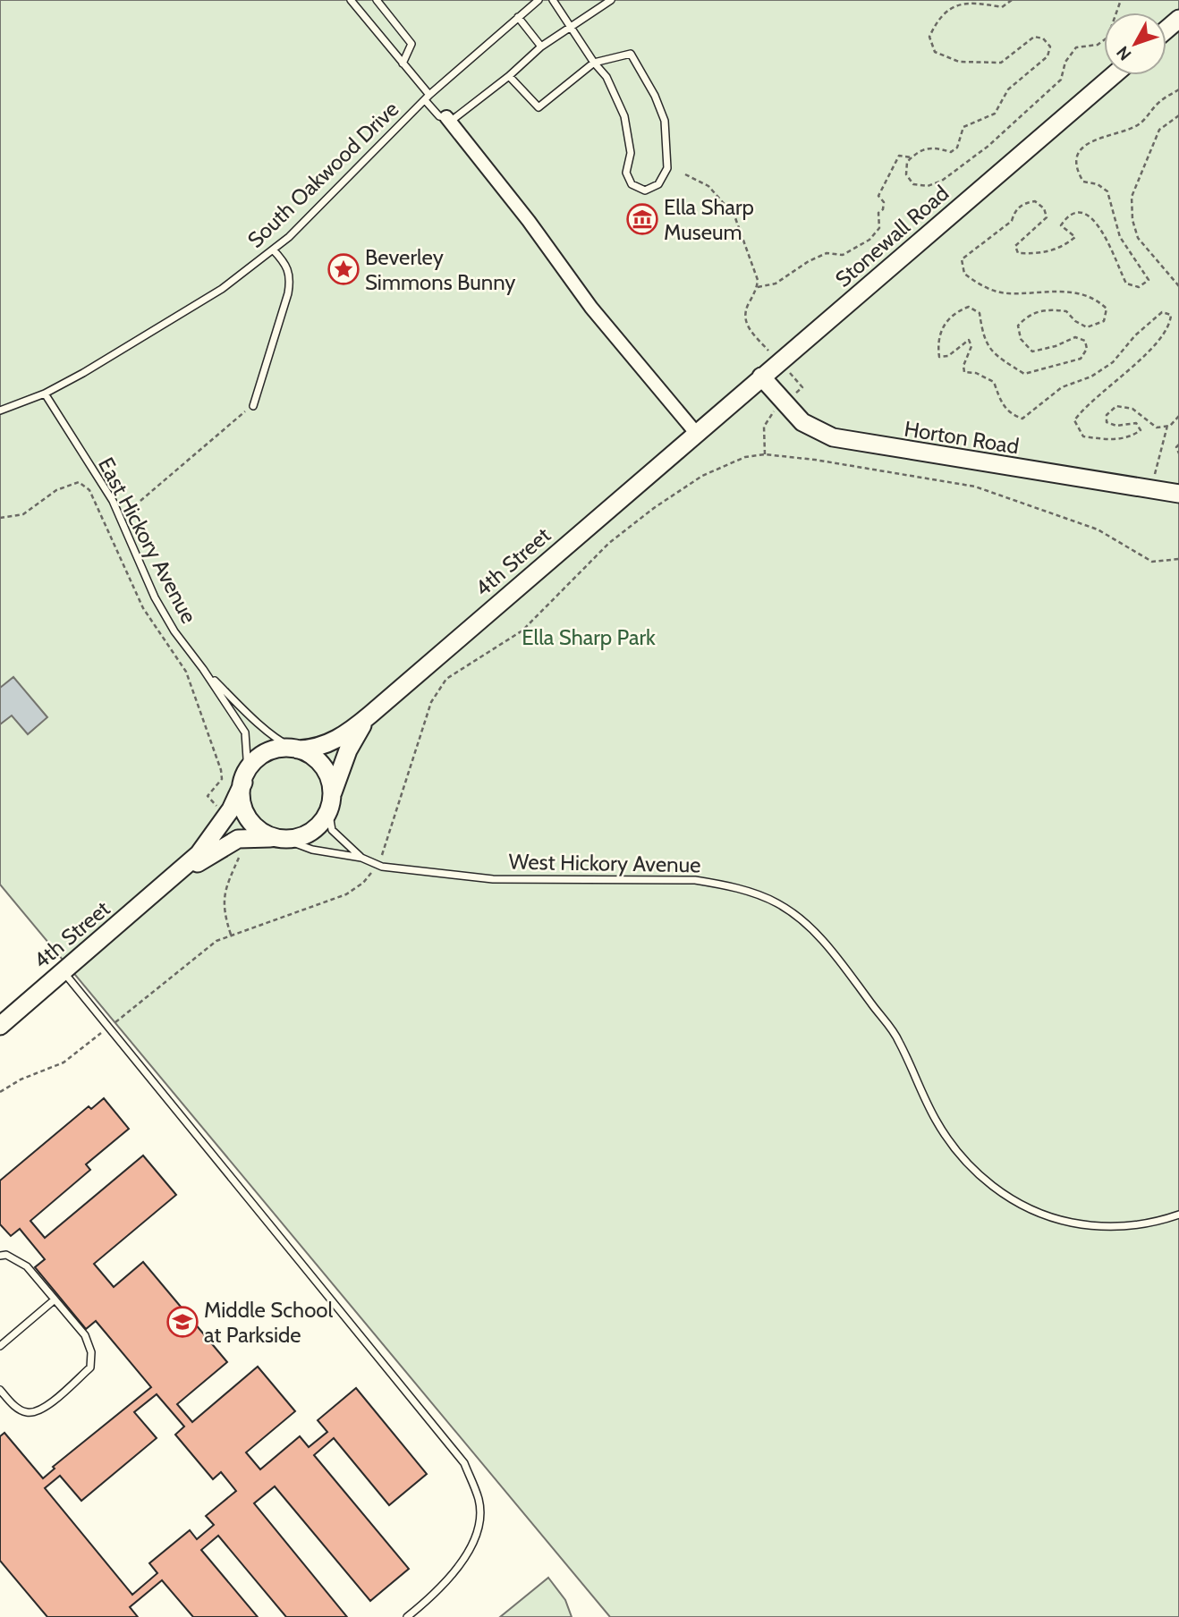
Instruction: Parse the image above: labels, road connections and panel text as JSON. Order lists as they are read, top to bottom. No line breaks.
{"streets":{"street":["Stonewall Road","Horton Road","4th Street"],"lane":["South Oakwood Drive","East Hickory Avenue","West Hickory Avenue"]},"crossings":[["South Oakwood Drive","East Hickory Avenue"],["Stonewall Road","Horton Road"],["Stonewall Road","4th Street"],["East Hickory Avenue","4th Street"],["East Hickory Avenue","West Hickory Avenue"],["4th Street","West Hickory Avenue"]],"parks":["Ella Sharp Park"],"places":{"museum":["Ella Sharp Museum"],"place":["Beverley Simmons Bunny"],"school or university":["Middle School at Parkside"]},"north":"bottom left"}
